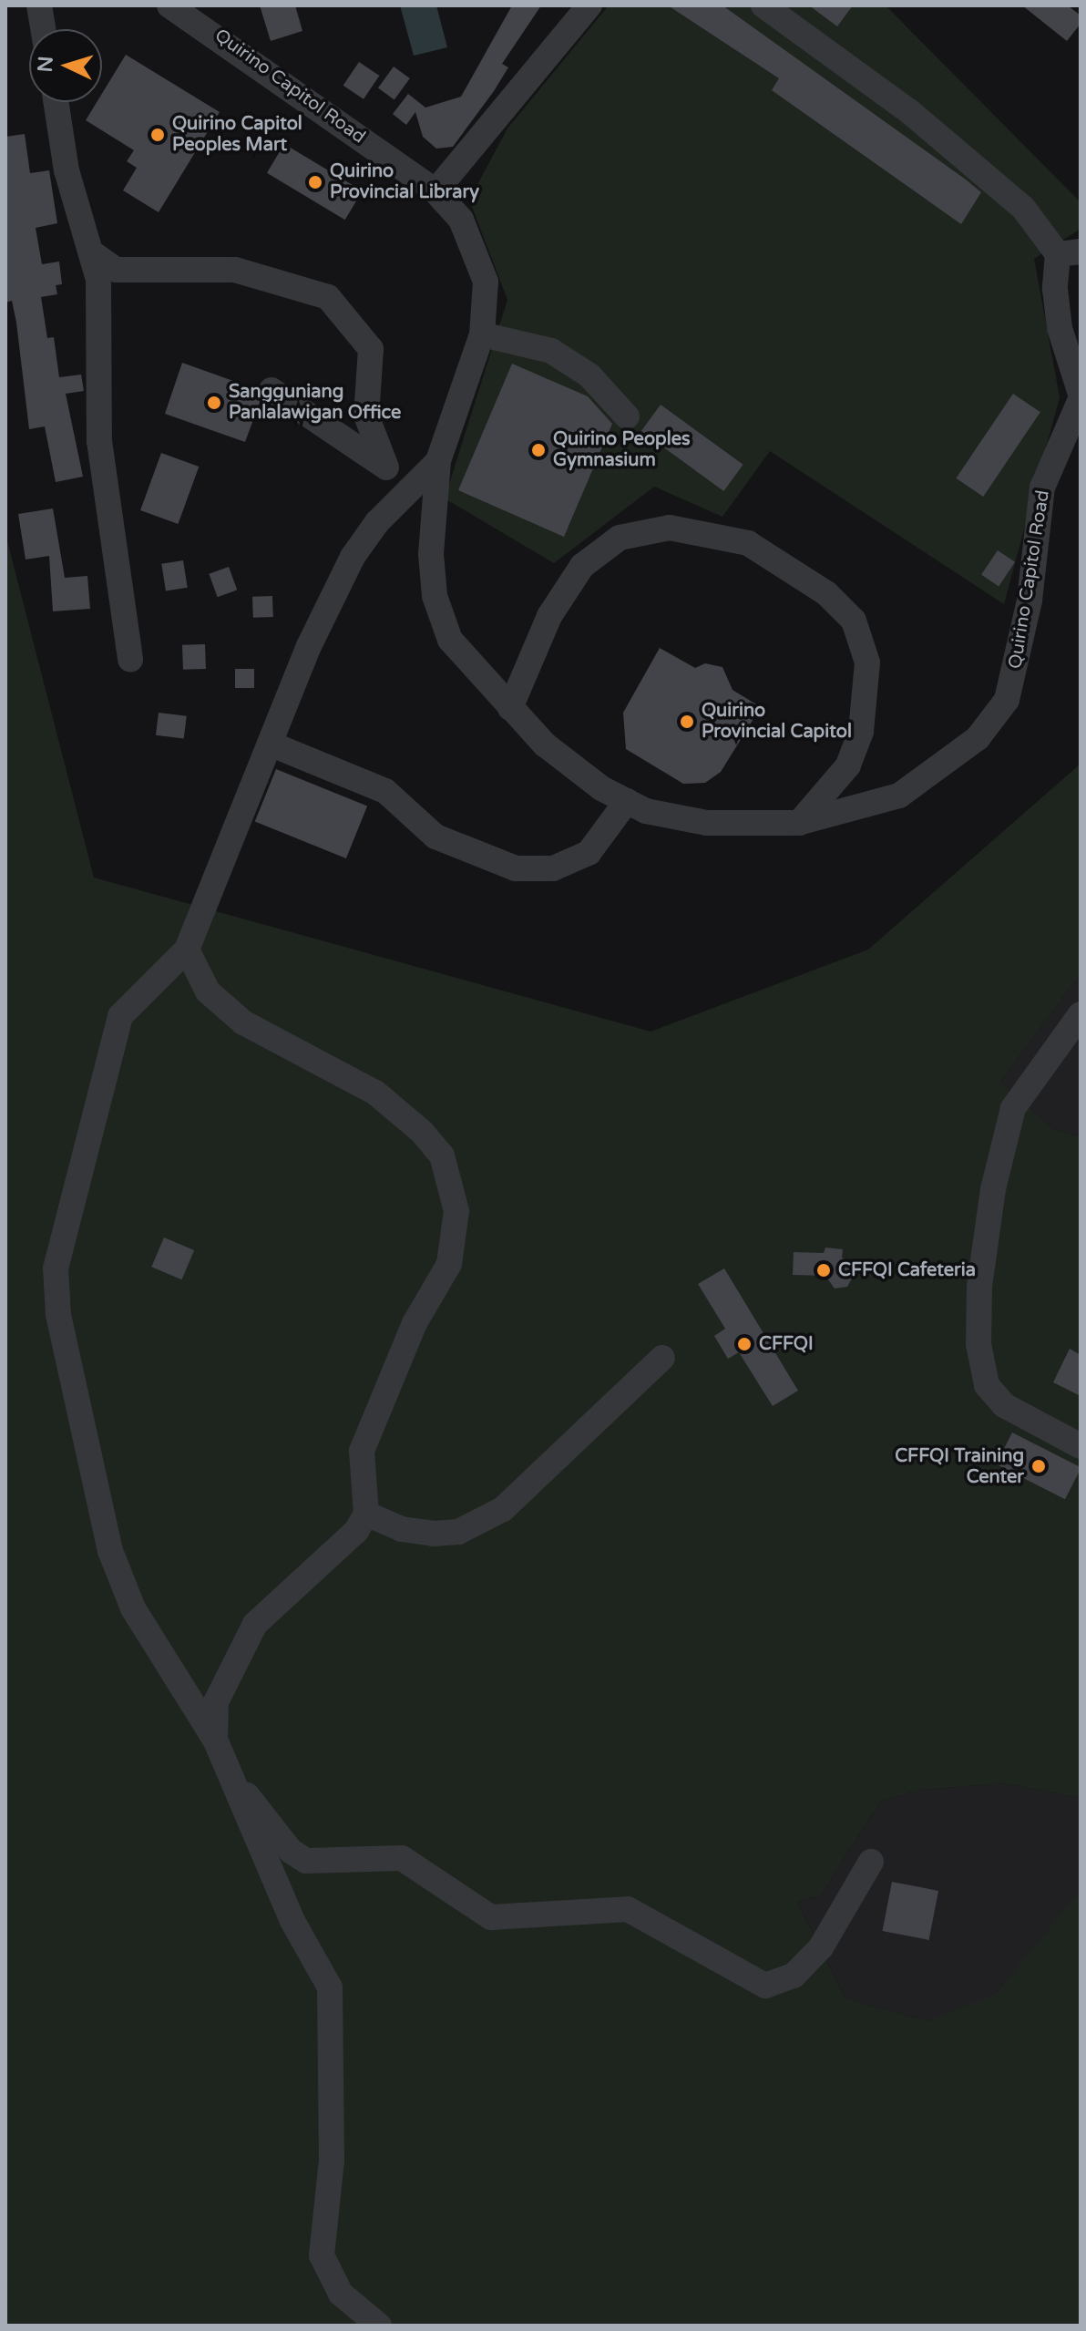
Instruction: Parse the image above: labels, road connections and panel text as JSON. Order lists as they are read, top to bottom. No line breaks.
{"streets":{"street":["Quirino Capitol Road"]},"places":["Quirino Capitol Peoples Mart","Quirino Provincial Library","Sangguniang Panlalawigan Office","Quirino Peoples Gymnasium","Quirino Provincial Capitol","CFFQI Cafeteria","CFFQI","CFFQI Training Center"],"north":"left"}
